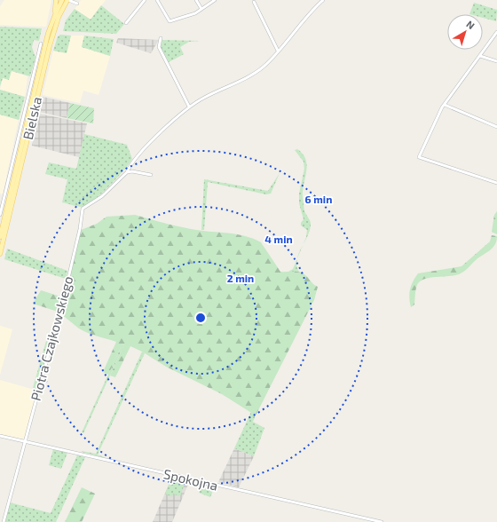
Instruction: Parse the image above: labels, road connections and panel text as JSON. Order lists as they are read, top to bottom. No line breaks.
{"streets":{"main road":["Bielska"],"street":["Piotra Czajkowskiego","Spokojna"]},"crossings":[["Piotra Czajkowskiego","Spokojna"]],"north":"top right","rings":["6 min","4 min","2 min"]}
